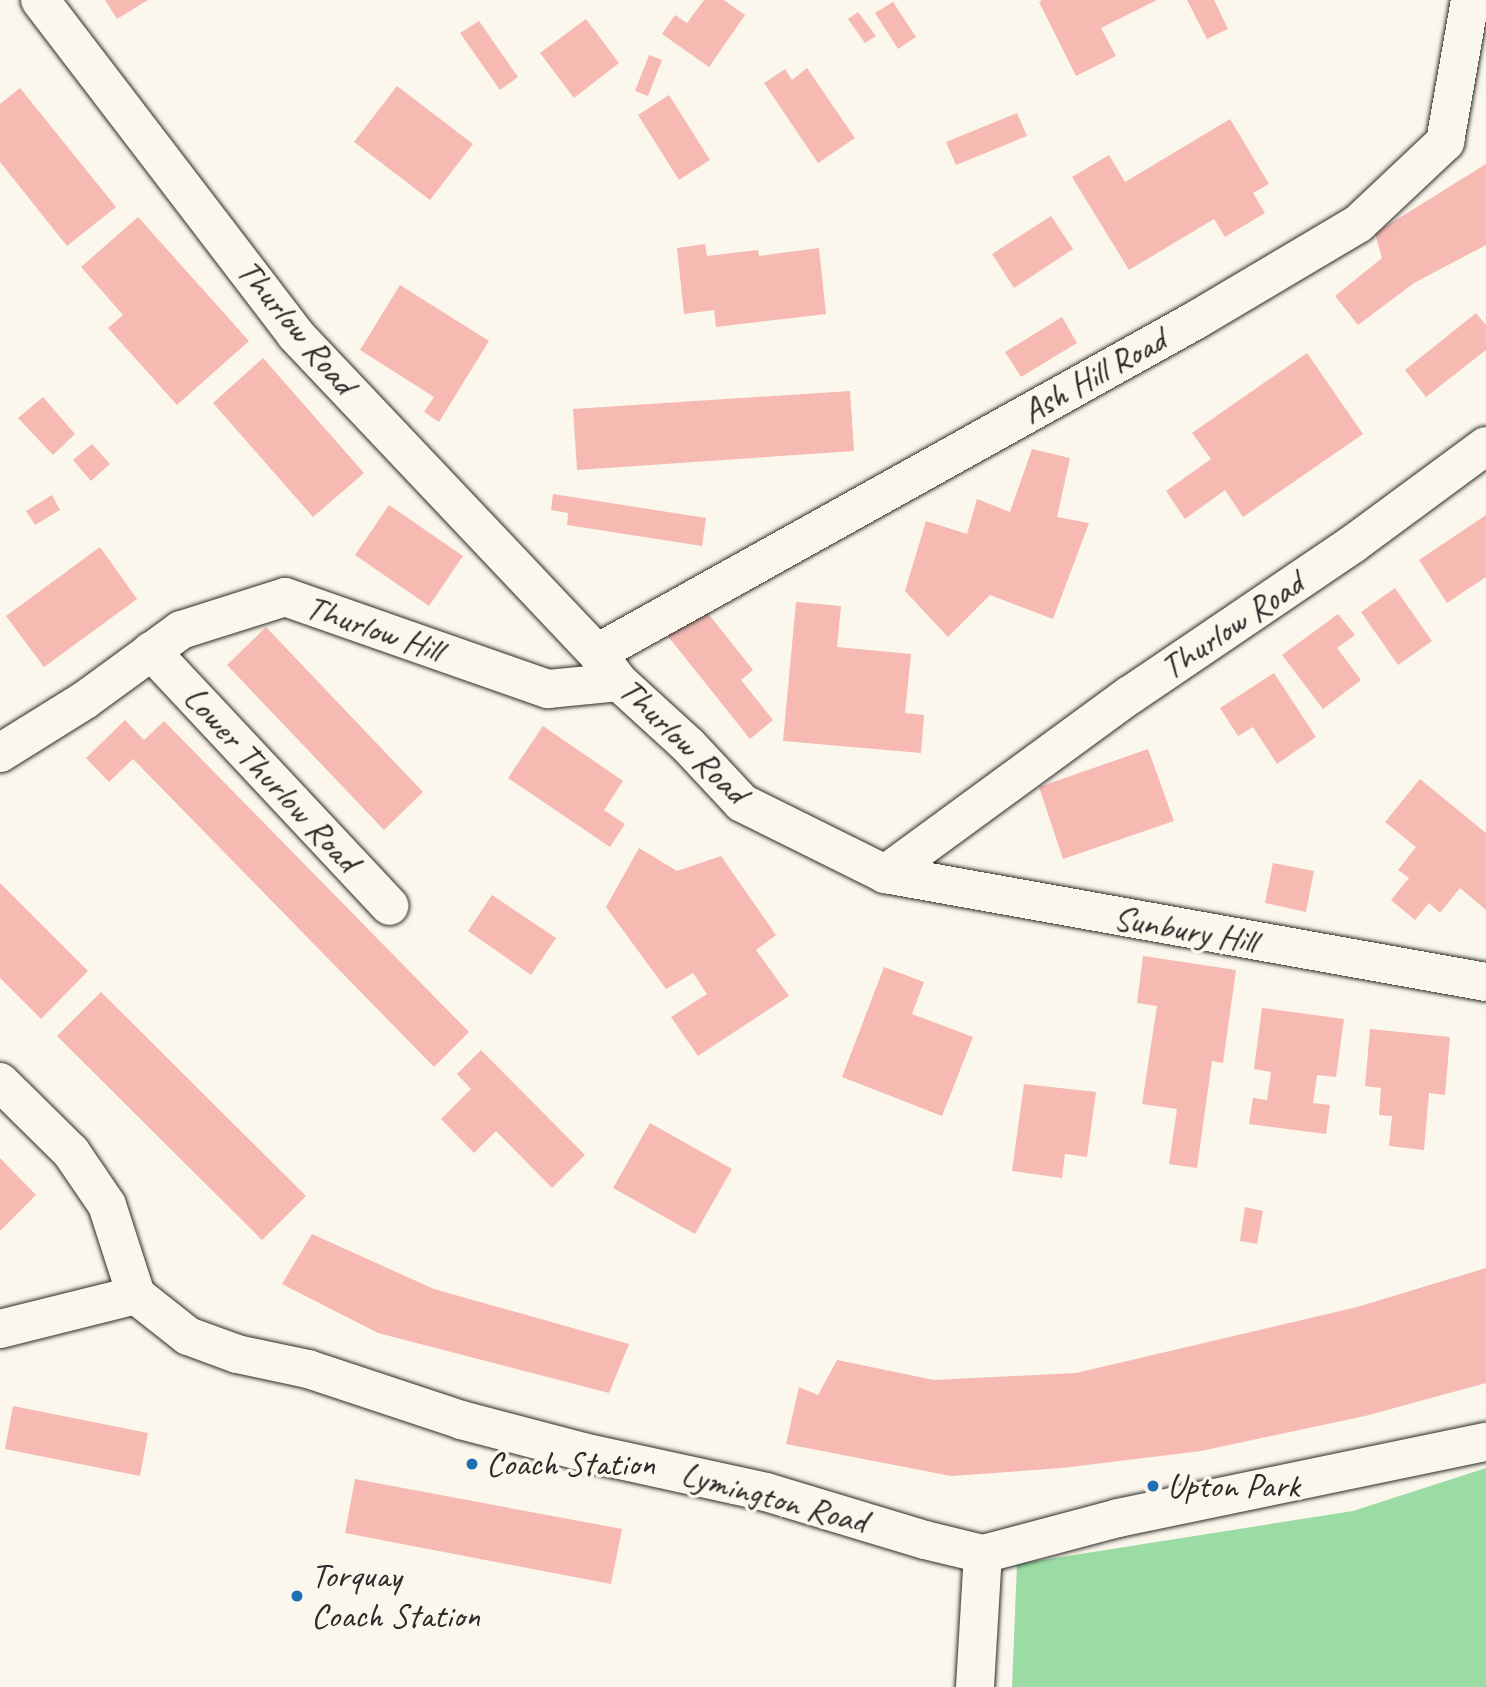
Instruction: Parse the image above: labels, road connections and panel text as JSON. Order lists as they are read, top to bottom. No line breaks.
{"streets":{"street":["Thurlow Road","Ash Hill Road","Thurlow Hill","Lower Thurlow Road","Sunbury Hill","Lymington Road"]},"crossings":[["Thurlow Road","Ash Hill Road"],["Thurlow Road","Thurlow Hill"],["Thurlow Road","Sunbury Hill"],["Ash Hill Road","Thurlow Hill"],["Thurlow Hill","Lower Thurlow Road"]],"places":["Coach Station","Upton Park","Torquay Coach Station"]}
